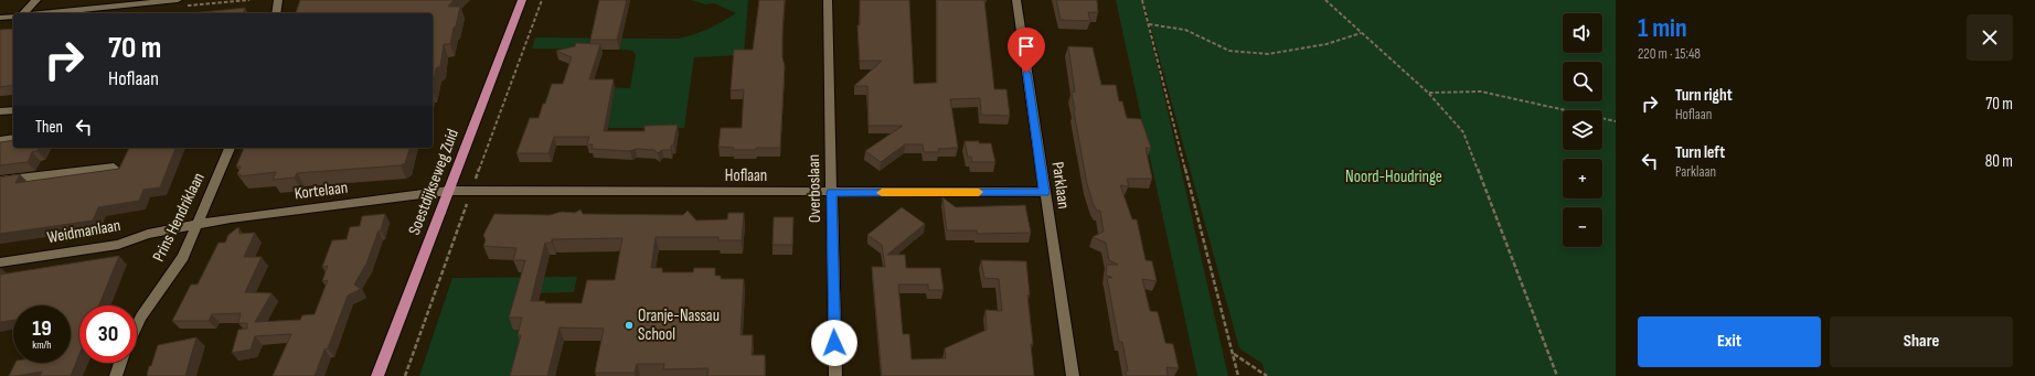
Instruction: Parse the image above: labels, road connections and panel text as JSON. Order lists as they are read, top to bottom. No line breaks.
{"streets":{"main road":["Soestdijkseweg Zuid"],"street":["Hoflaan","Parklaan","Overboslaan","Kortelaan","Prins Hendriklaan","Weidmanlaan"]},"crossings":[["Hoflaan","Soestdijkseweg Zuid"],["Hoflaan","Parklaan"],["Hoflaan","Overboslaan"],["Hoflaan","Kortelaan"],["Soestdijkseweg Zuid","Kortelaan"],["Kortelaan","Prins Hendriklaan"],["Kortelaan","Weidmanlaan"],["Prins Hendriklaan","Weidmanlaan"]],"parks":["Noord-Houdringe"],"places":["Oranje-Nassau School"],"page":{"heading":["1 min","220 m · 15:48"],"map_buttons":["+","−"],"turn":["70 m","Hoflaan"],"list":[{"name":"Turn right","note":"Hoflaan","value":"70 m"},{"name":"Turn left","note":"Parklaan","value":"80 m"}],"then":"Then","speed":"19 km/h","limit":"30","buttons":["Exit","Share"]}}
